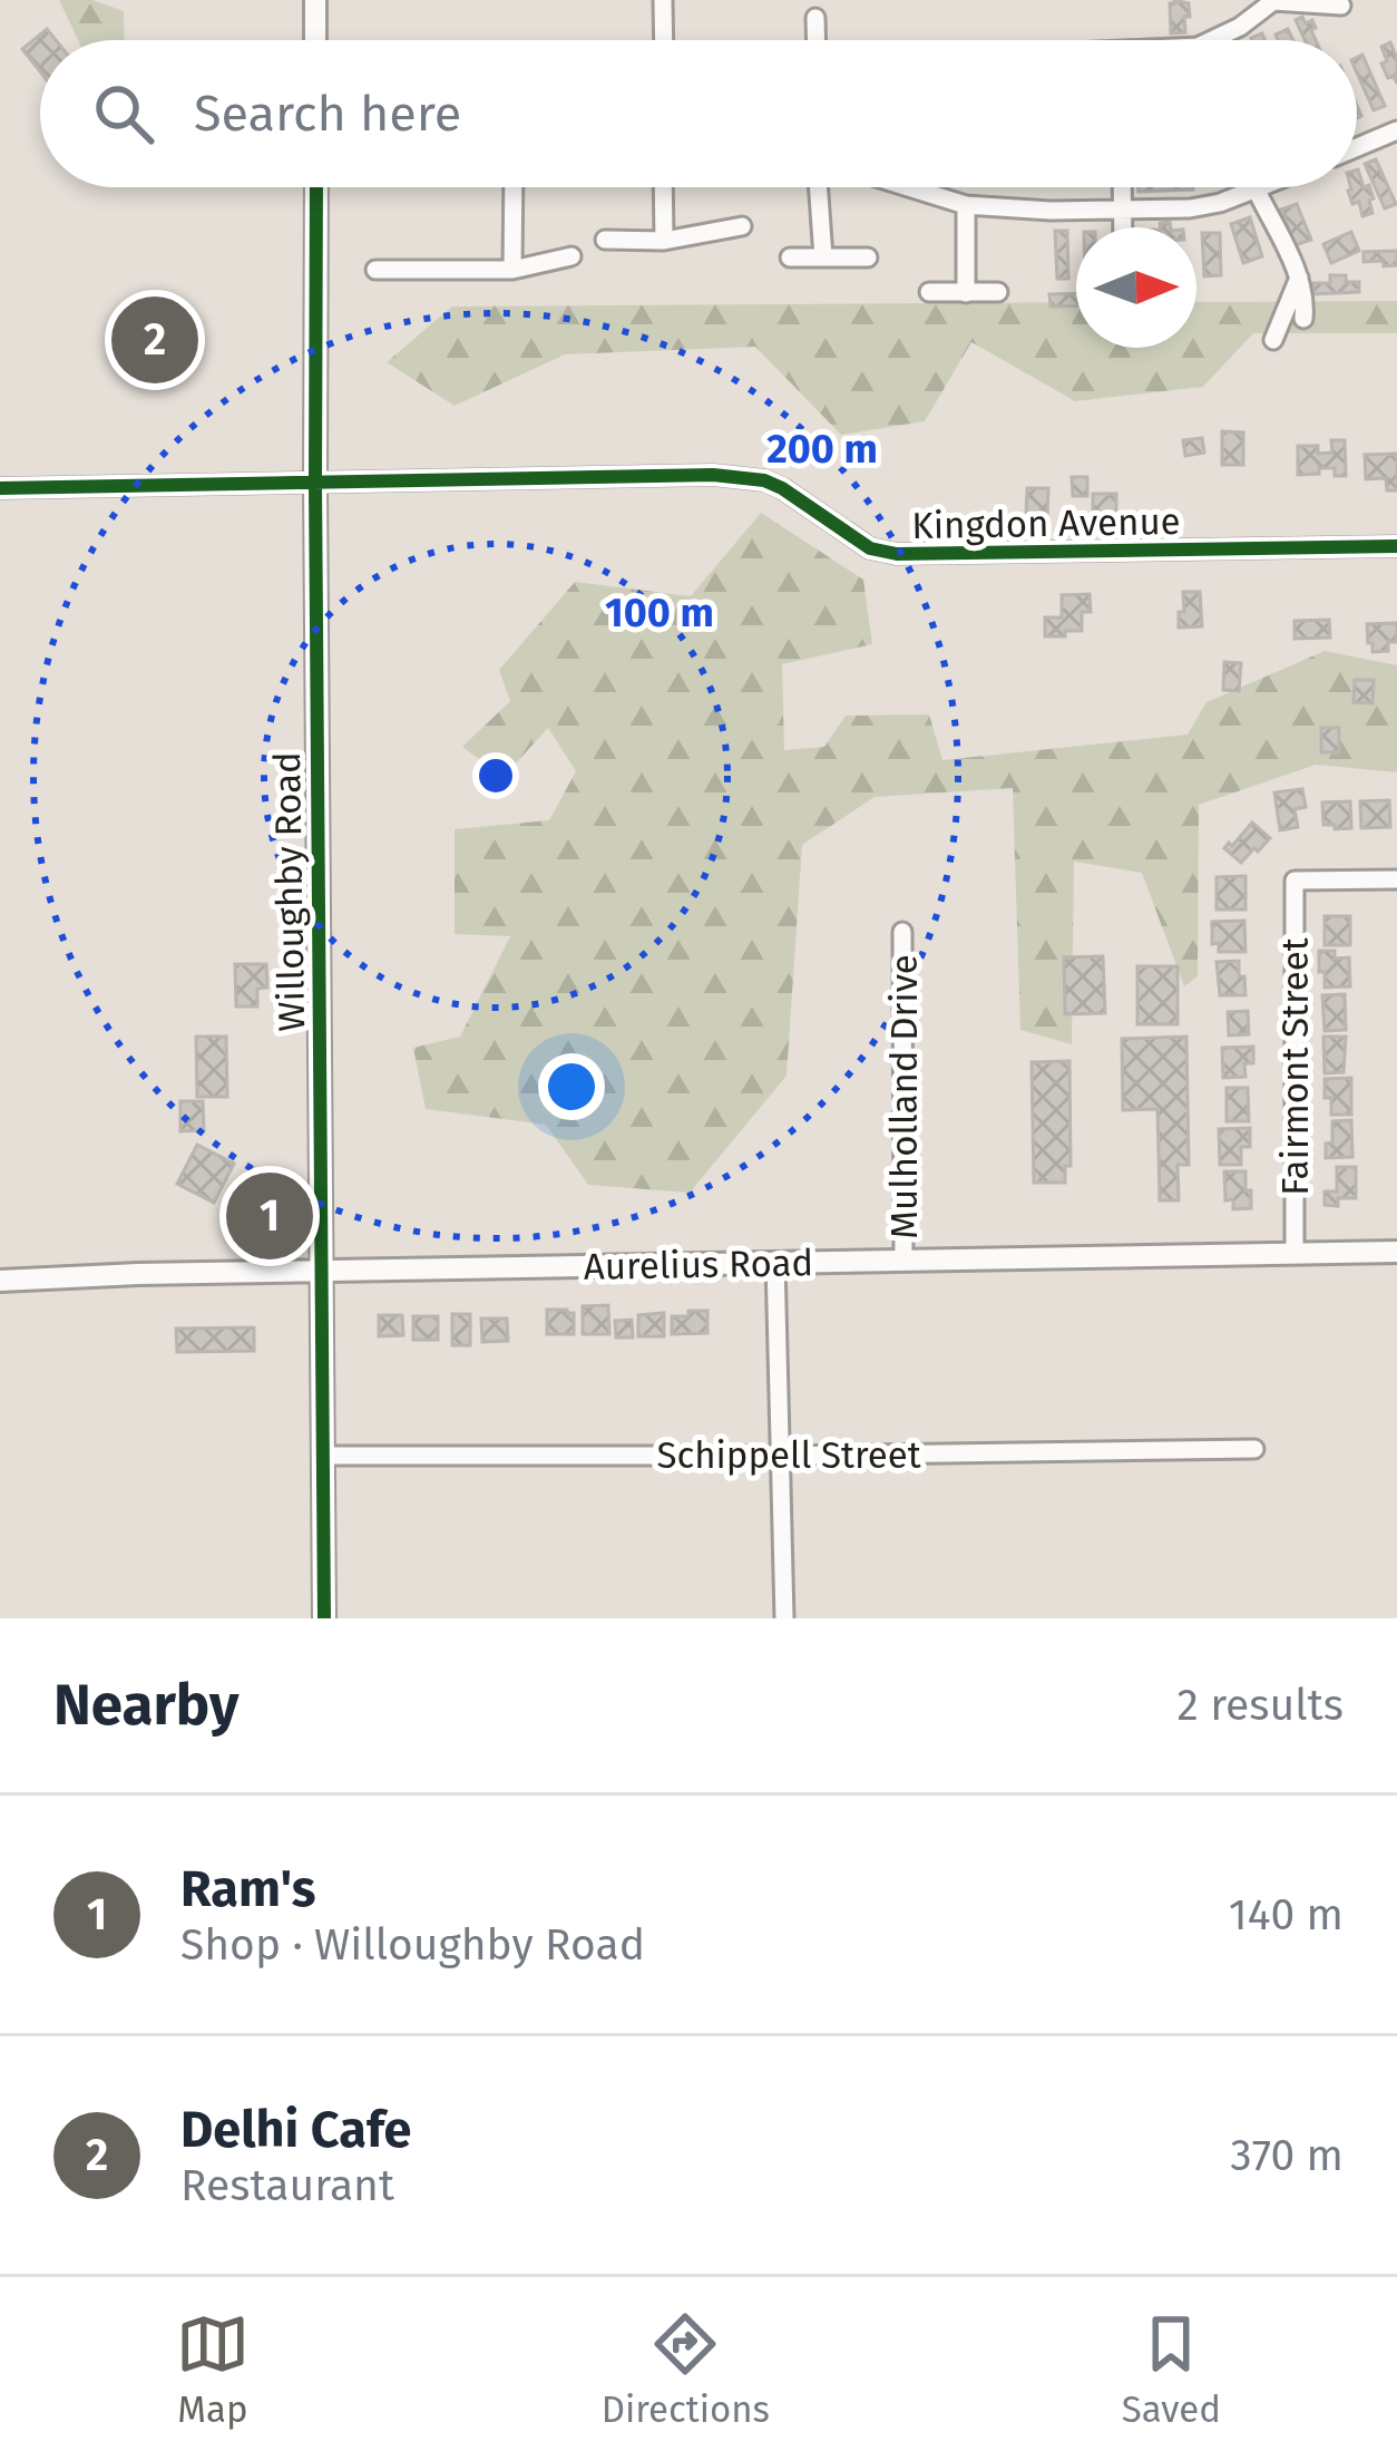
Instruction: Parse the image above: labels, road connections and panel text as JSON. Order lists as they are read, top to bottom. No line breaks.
{"streets":{"street":["Kingdon Avenue","Willoughby Road","Fairmont Street","Mulholland Drive","Aurelius Road","Schippell Street"]},"crossings":[["Kingdon Avenue","Willoughby Road"],["Willoughby Road","Aurelius Road"],["Willoughby Road","Schippell Street"],["Fairmont Street","Aurelius Road"],["Mulholland Drive","Aurelius Road"]],"north":"right","page":{"search":"Search here","pins":["2","1"],"heading":["Nearby","2 results"],"list":[{"mark":"1","name":"Ram's","note":"Shop · Willoughby Road","value":"140 m"},{"mark":"2","name":"Delhi Cafe","note":"Restaurant","value":"370 m"}],"nav":["Map","Directions","Saved"]},"rings":["200 m","100 m"]}
